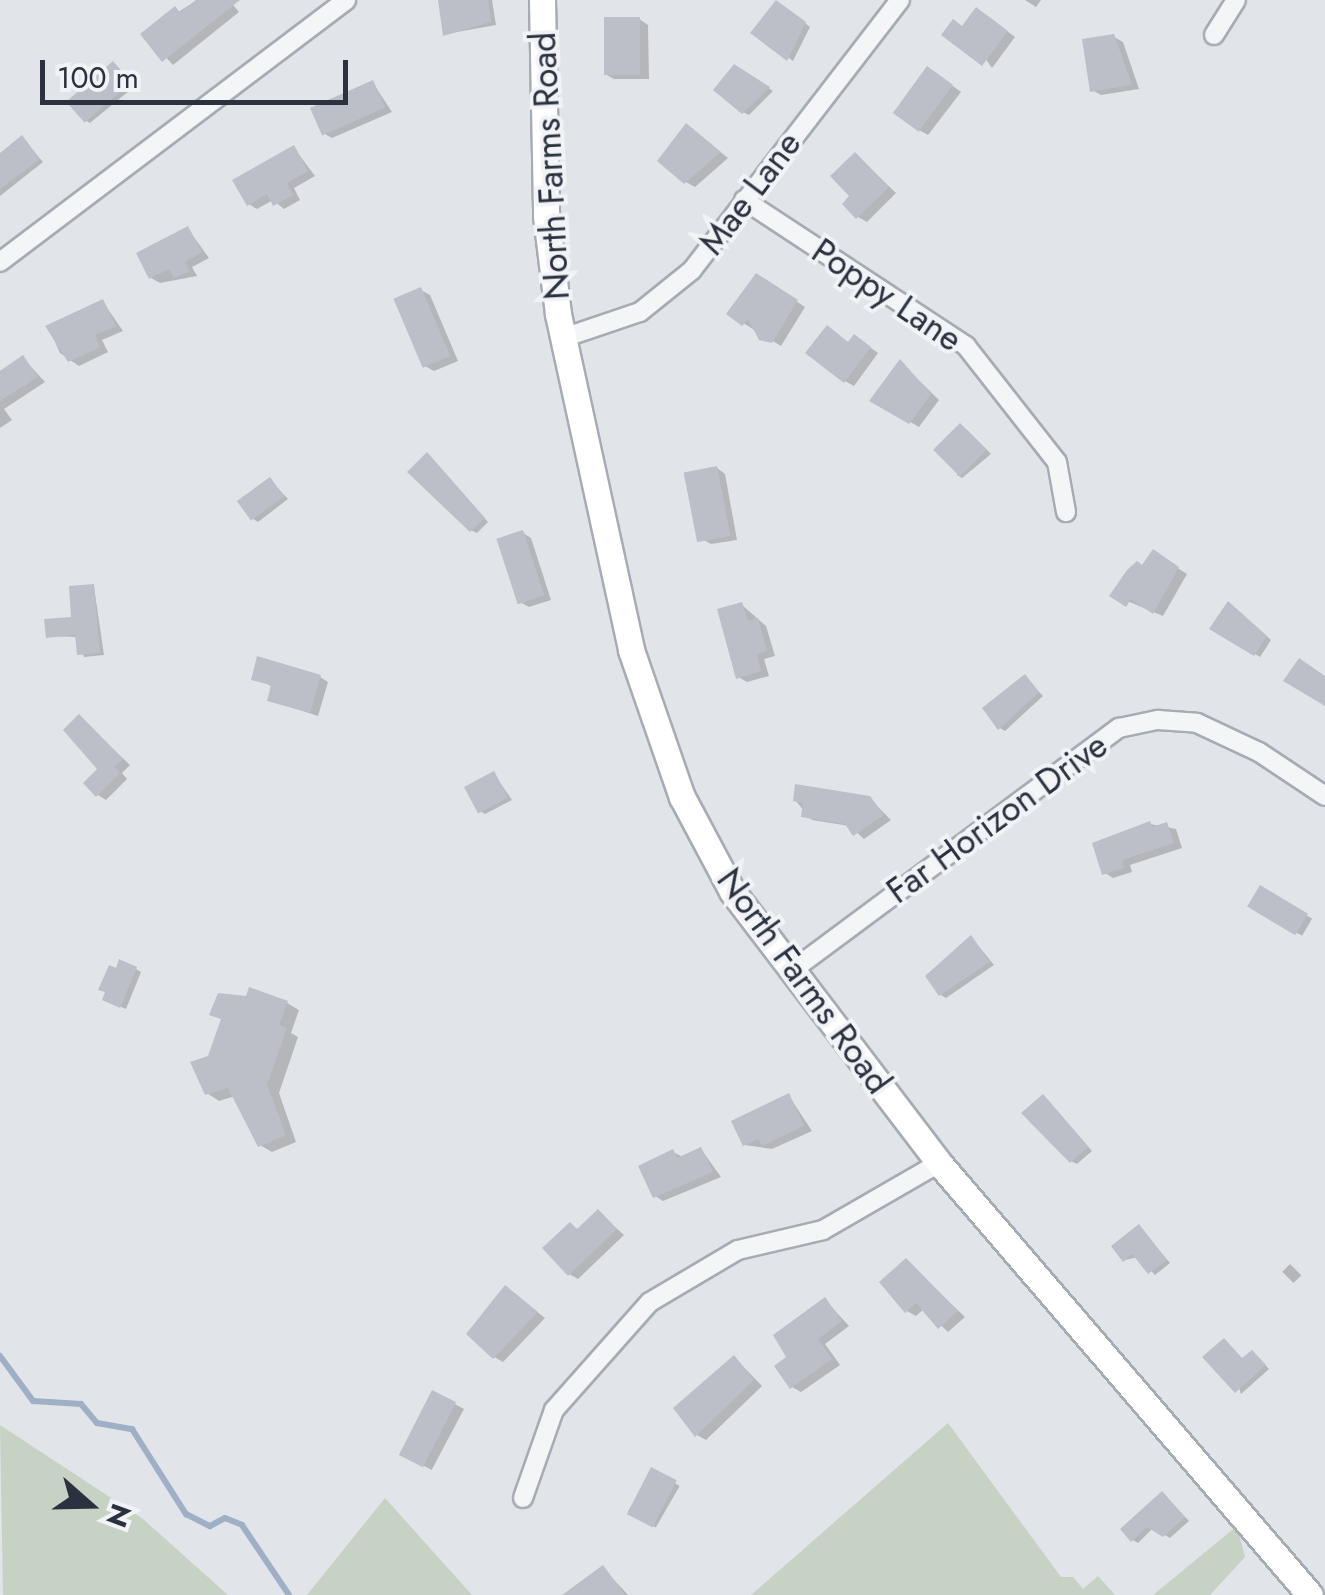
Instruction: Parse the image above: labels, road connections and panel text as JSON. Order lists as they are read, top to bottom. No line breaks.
{"streets":{"main road":["North Farms Road"],"street":["Mae Lane","Poppy Lane","Far Horizon Drive"]},"crossings":[["North Farms Road","Mae Lane"],["North Farms Road","Far Horizon Drive"],["Mae Lane","Poppy Lane"]],"scale_bar":"100 m","north":"right"}
